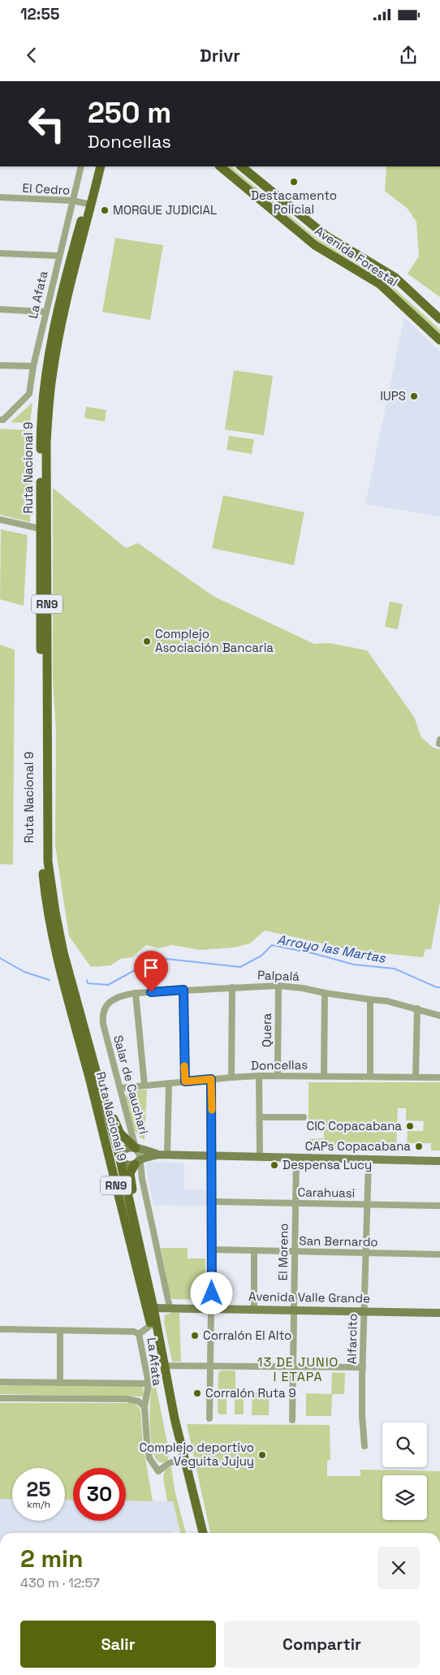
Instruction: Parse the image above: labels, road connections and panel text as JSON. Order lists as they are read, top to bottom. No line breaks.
{"streets":{"main road":["Avenida Forestal","Ruta Nacional 9","RN9"],"street":["El Cedro","La Afata","Palpalá","Quera","Doncellas","Salar de Cauchari","Carahuasi","San Bernardo","El Moreno","Avenida Valle Grande","Alfarcito"]},"crossings":[["El Cedro","La Afata"],["El Cedro","Ruta Nacional 9"],["La Afata","Ruta Nacional 9"],["Ruta Nacional 9","Avenida Valle Grande"],["Palpalá","Quera"],["Palpalá","Salar de Cauchari"],["Quera","Doncellas"],["Doncellas","Salar de Cauchari"],["Salar de Cauchari","Avenida Valle Grande"],["Carahuasi","El Moreno"],["Carahuasi","Alfarcito"],["San Bernardo","El Moreno"],["San Bernardo","Alfarcito"],["El Moreno","Avenida Valle Grande"],["Avenida Valle Grande","Alfarcito"]],"districts":["13 DE JUNIO I ETAPA"],"water":["Arroyo las Martas"],"places":["Destacamento Policial","MORGUE JUDICIAL","IUPS","Complejo Asociación Bancaria","CIC Copacabana","CAPs Copacabana","Despensa Lucy","Corralón El Alto","Corralón Ruta 9","Complejo deportivo Veguita Jujuy"],"page":{"status":"12:55","header":"Drivr","turn":["250 m","Doncellas"],"speed":"25 km/h","limit":"30","heading":["2 min","430 m · 12:57"],"buttons":["Salir","Compartir"]}}
